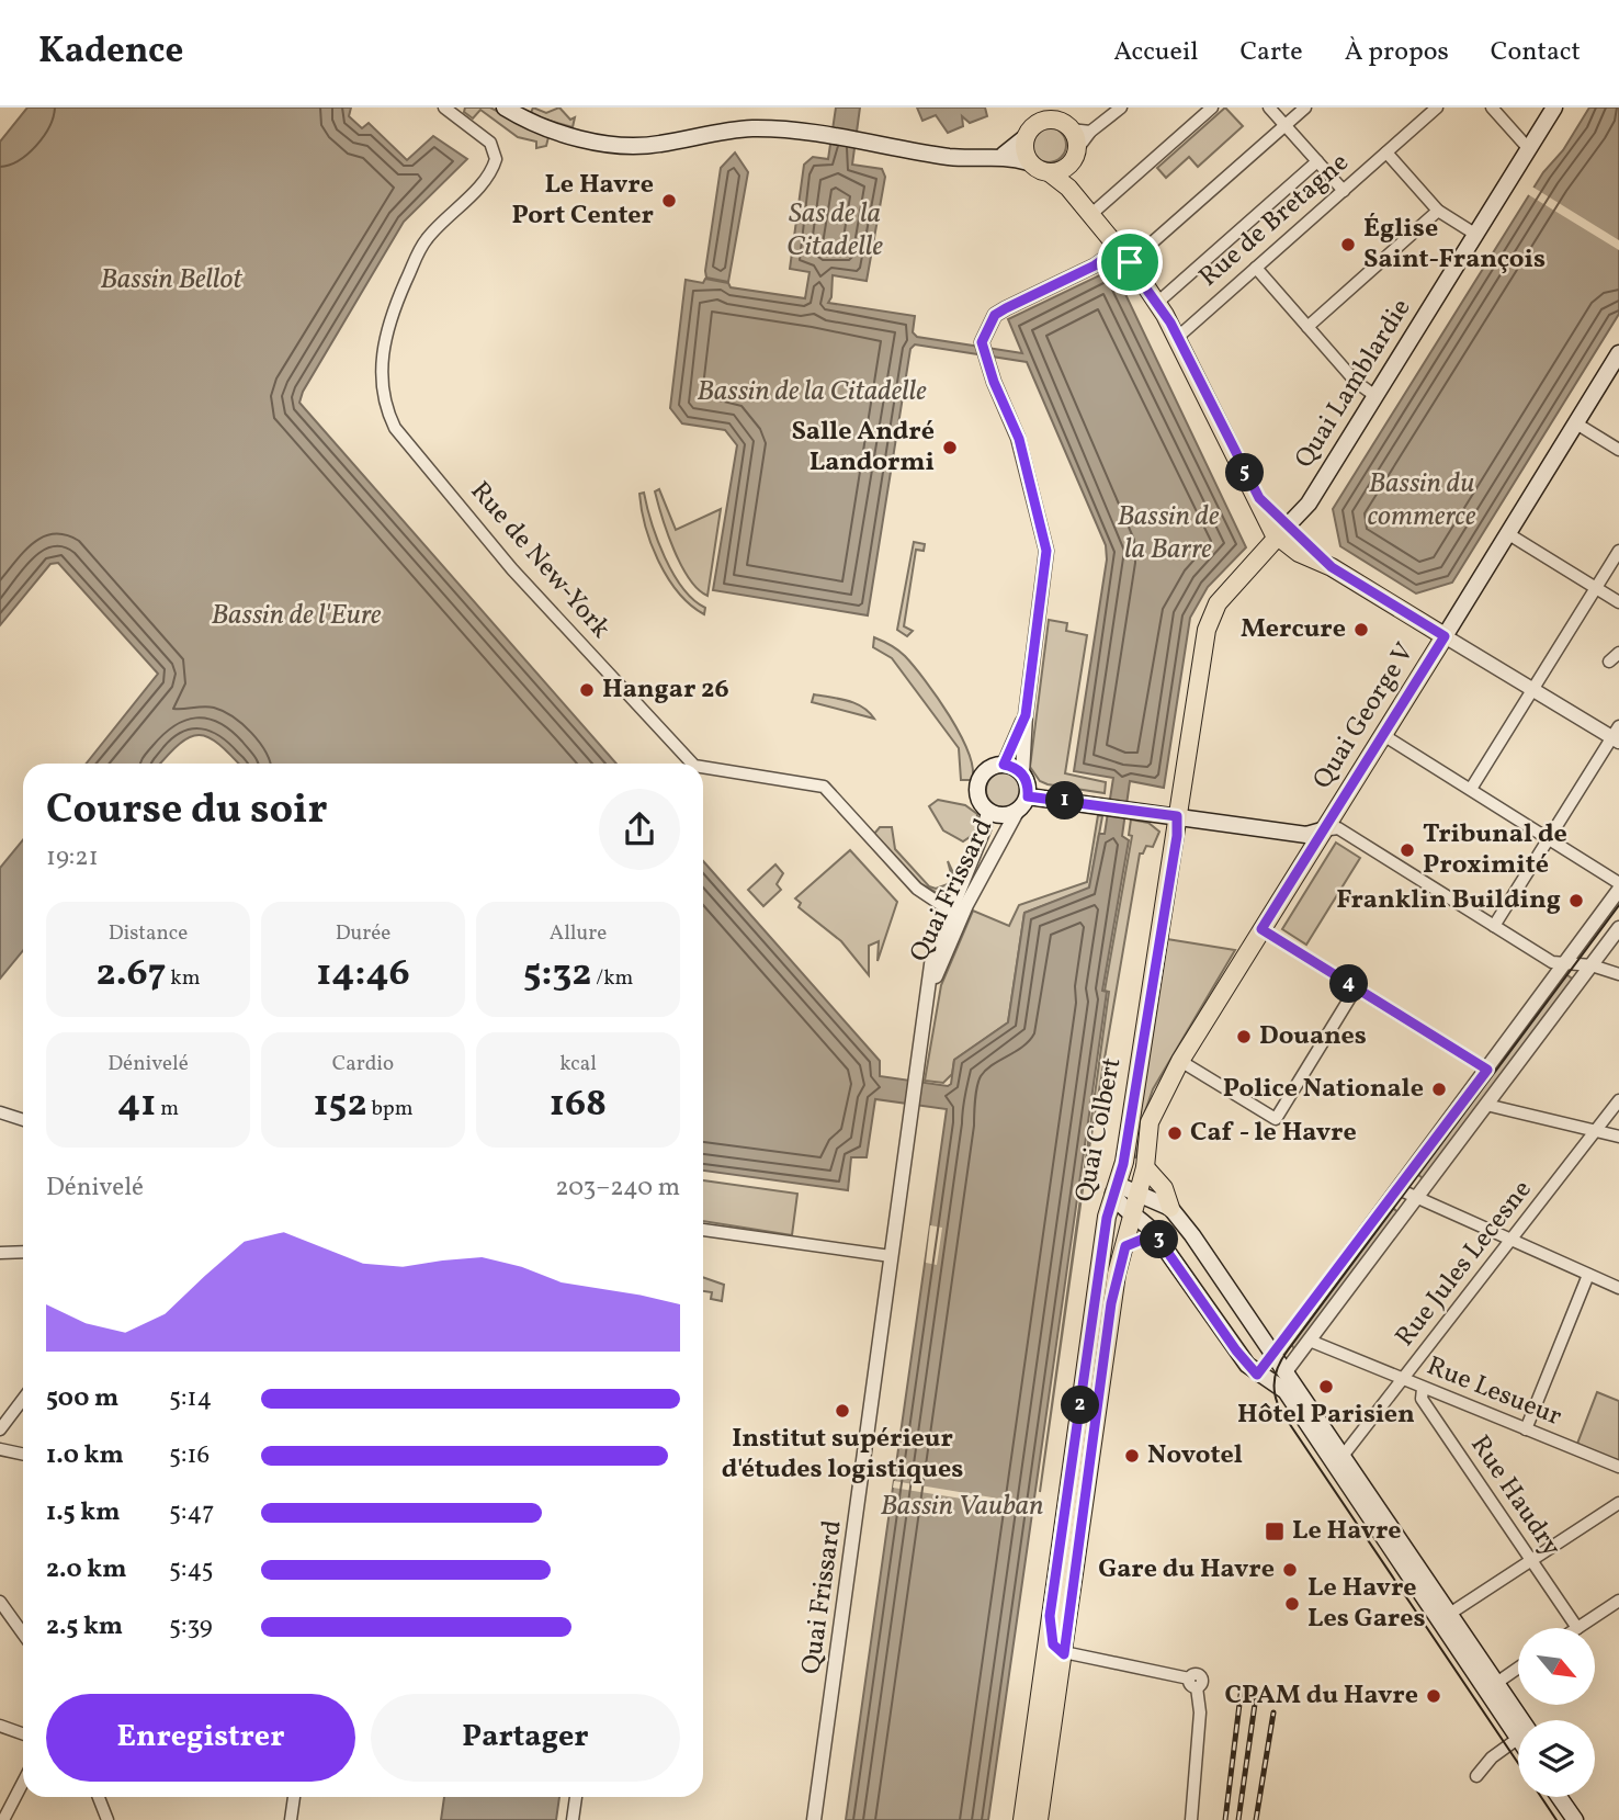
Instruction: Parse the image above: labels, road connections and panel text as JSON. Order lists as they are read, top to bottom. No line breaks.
{"streets":{"main road":["Quai Lamblardie","Quai George V","Quai Colbert"],"street":["Rue de Bretagne","Rue de New-York","Quai Frissard","Rue Jules Lecesne","Rue Lesueur","Rue Haudry"]},"crossings":[["Quai Lamblardie","Quai Colbert"],["Rue de New-York","Quai Frissard"],["Quai George V","Quai Colbert"],["Rue Jules Lecesne","Rue Lesueur"],["Rue Lesueur","Rue Haudry"]],"water":["Sas de la Citadelle","Bassin Bellot","Bassin de la Citadelle","Bassin du commerce","Bassin de la Barre","Bassin de l'Eure","Bassin Vauban"],"places":{"other":["Le Havre Port Center","Église Saint-François","Salle André Landormi","Mercure","Hangar 26","Tribunal de Proximité","Franklin Building","Douanes","Police Nationale","Caf - le Havre","Hôtel Parisien","Institut supérieur d'études logistiques","Novotel","Gare du Havre","Le Havre Les Gares","CPAM du Havre"],"transit":["Le Havre"]},"north":"bottom right","page":{"header":"Kadence","nav":["Accueil","Carte","À propos","Contact"],"pins":["5","1","4","3","2"],"heading":["Course du soir","19:21"],"stats":[["Distance","2.67 km"],["Durée","14:46"],["Allure","5:32 /km"],["Dénivelé","41 m"],["Cardio","152 bpm"],["kcal","168"]],"chart":["Dénivelé","203–240 m"],"list":[{"name":"500 m","note":"5:14"},{"name":"1.0 km","note":"5:16"},{"name":"1.5 km","note":"5:47"},{"name":"2.0 km","note":"5:45"},{"name":"2.5 km","note":"5:39"}],"buttons":["Enregistrer","Partager"]}}
